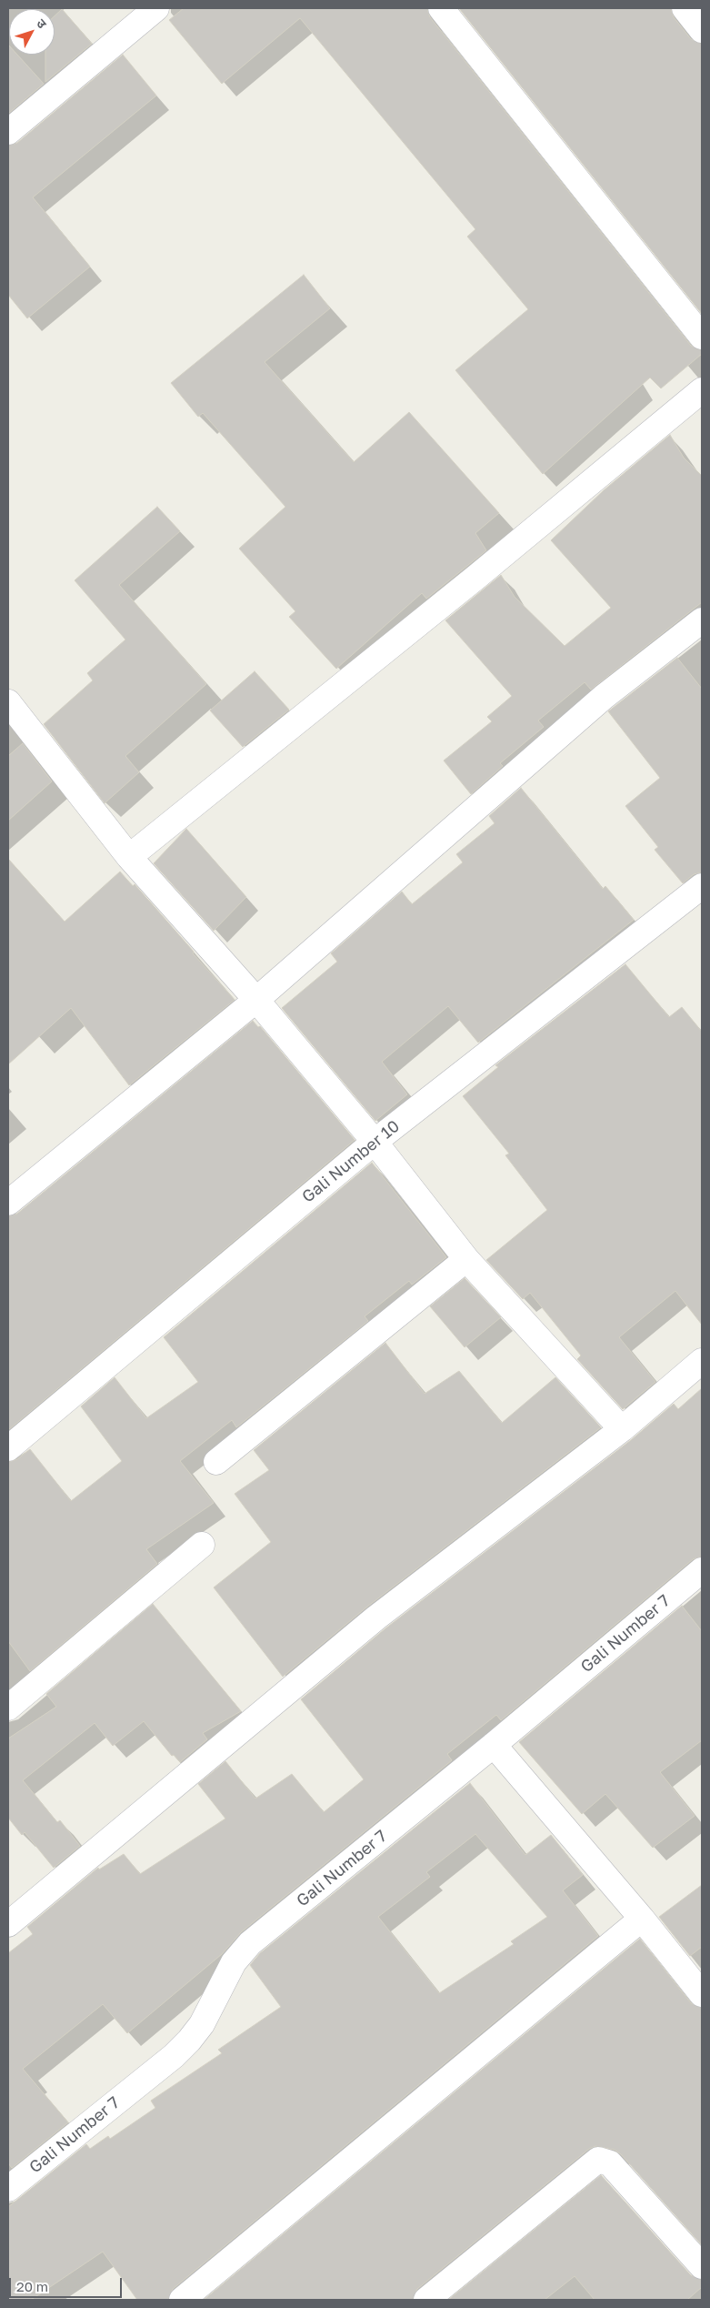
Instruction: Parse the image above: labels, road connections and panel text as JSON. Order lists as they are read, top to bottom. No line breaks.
{"streets":{"street":["Gali Number 10","Gali Number 7"]},"scale_bar":"20 m","north":"top right"}
